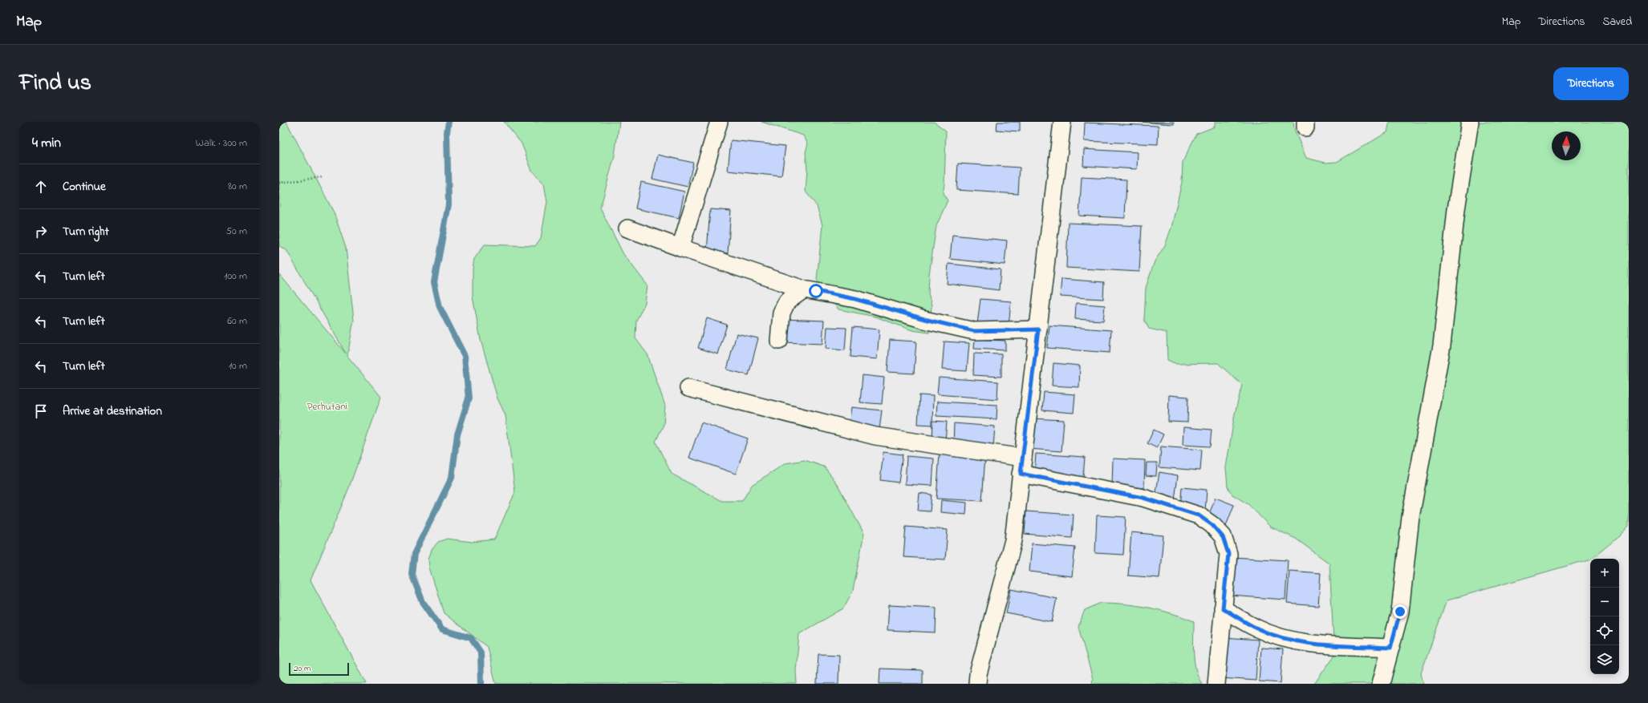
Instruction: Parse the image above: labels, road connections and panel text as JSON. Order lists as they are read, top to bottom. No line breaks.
{"parks":["Perhutani"],"scale_bar":"20 m","north":"top","page":{"header":"Map","nav":["Map","Directions","Saved"],"title":"Find us","buttons":"Directions","heading":["4 min","Walk · 300 m"],"list":[["Continue","80 m"],["Turn right","50 m"],["Turn left","100 m"],["Turn left","60 m"],["Turn left","10 m"],"Arrive at destination"],"map_buttons":["+","−"],"scale":"20 m"}}
